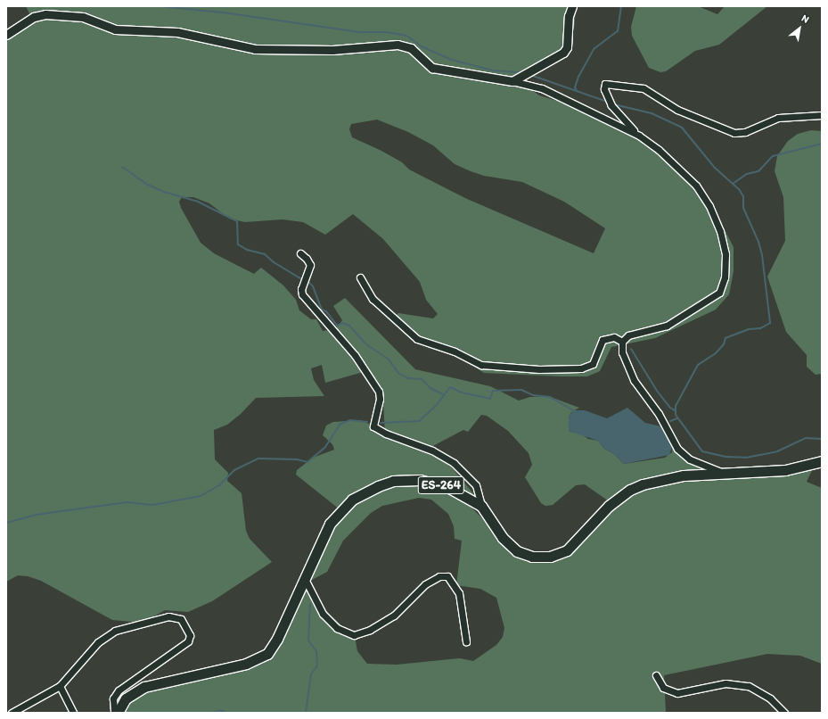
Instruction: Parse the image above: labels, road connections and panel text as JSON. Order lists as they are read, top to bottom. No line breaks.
{"streets":{"main road":["ES-264"]},"north":"top right"}
